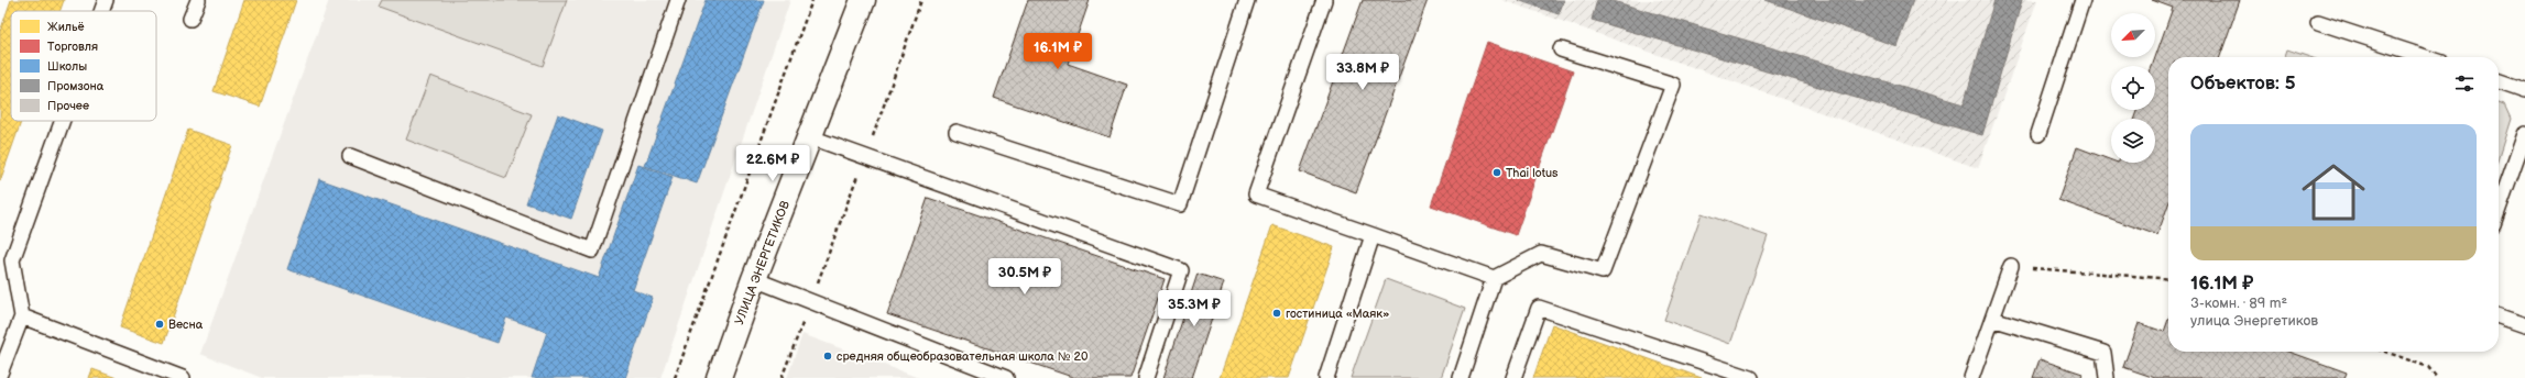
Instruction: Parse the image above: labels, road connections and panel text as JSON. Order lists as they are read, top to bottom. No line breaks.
{"streets":{"street":["УЛИЦА ЭНЕРГЕТИКОВ"]},"places":["Thai lotus","гостиница «Маяк»","Весна","средняя общеобразовательная школа № 20"],"legend":["Жильё","Торговля","Школы","Промзона","Прочее"],"north":"bottom left","page":{"price":["16.1M ₽","33.8M ₽","22.6M ₽","30.5M ₽","35.3M ₽"],"heading":"Объектов: 5","list":[{"name":"16.1M ₽","note":"3-комн. · 89 m² · улица Энергетиков"}]}}
